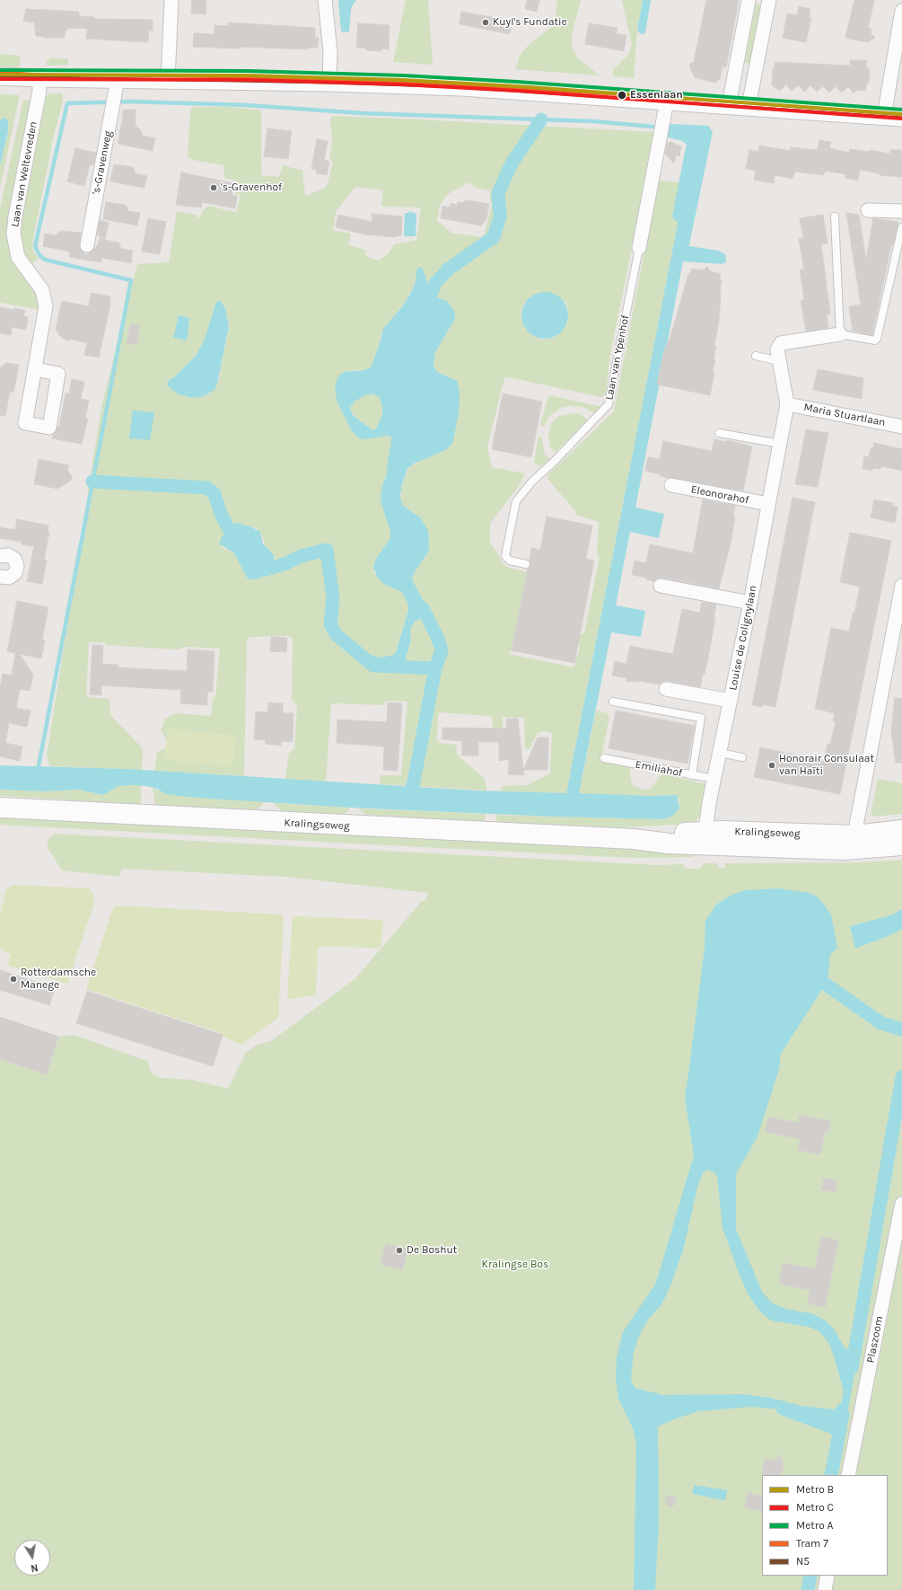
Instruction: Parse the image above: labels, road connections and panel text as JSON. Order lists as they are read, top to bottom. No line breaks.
{"streets":{"main road":["Kralingseweg"],"street":["'s-Gravenweg","Laan van Weltevreden","Laan van Ypenhof","Maria Stuartlaan","Eleonorahof","Louise de Colignylaan","Plaszoom"],"lane":["Emiliahof"]},"crossings":[["Maria Stuartlaan","Louise de Colignylaan"],["Eleonorahof","Louise de Colignylaan"],["Louise de Colignylaan","Emiliahof"],["Louise de Colignylaan","Kralingseweg"]],"parks":["Kralingse Bos"],"places":["Kuyl's Fundatie","Essenlaan","'s-Gravenhof","Honorair Consulaat van Haïti","Rotterdamsche Manege","De Boshut"],"lines":["metro line A","tram line 7","metro line B","transit line N5","metro line C"],"legend":["Metro B","Metro C","Metro A","Tram 7","N5"],"north":"bottom"}
